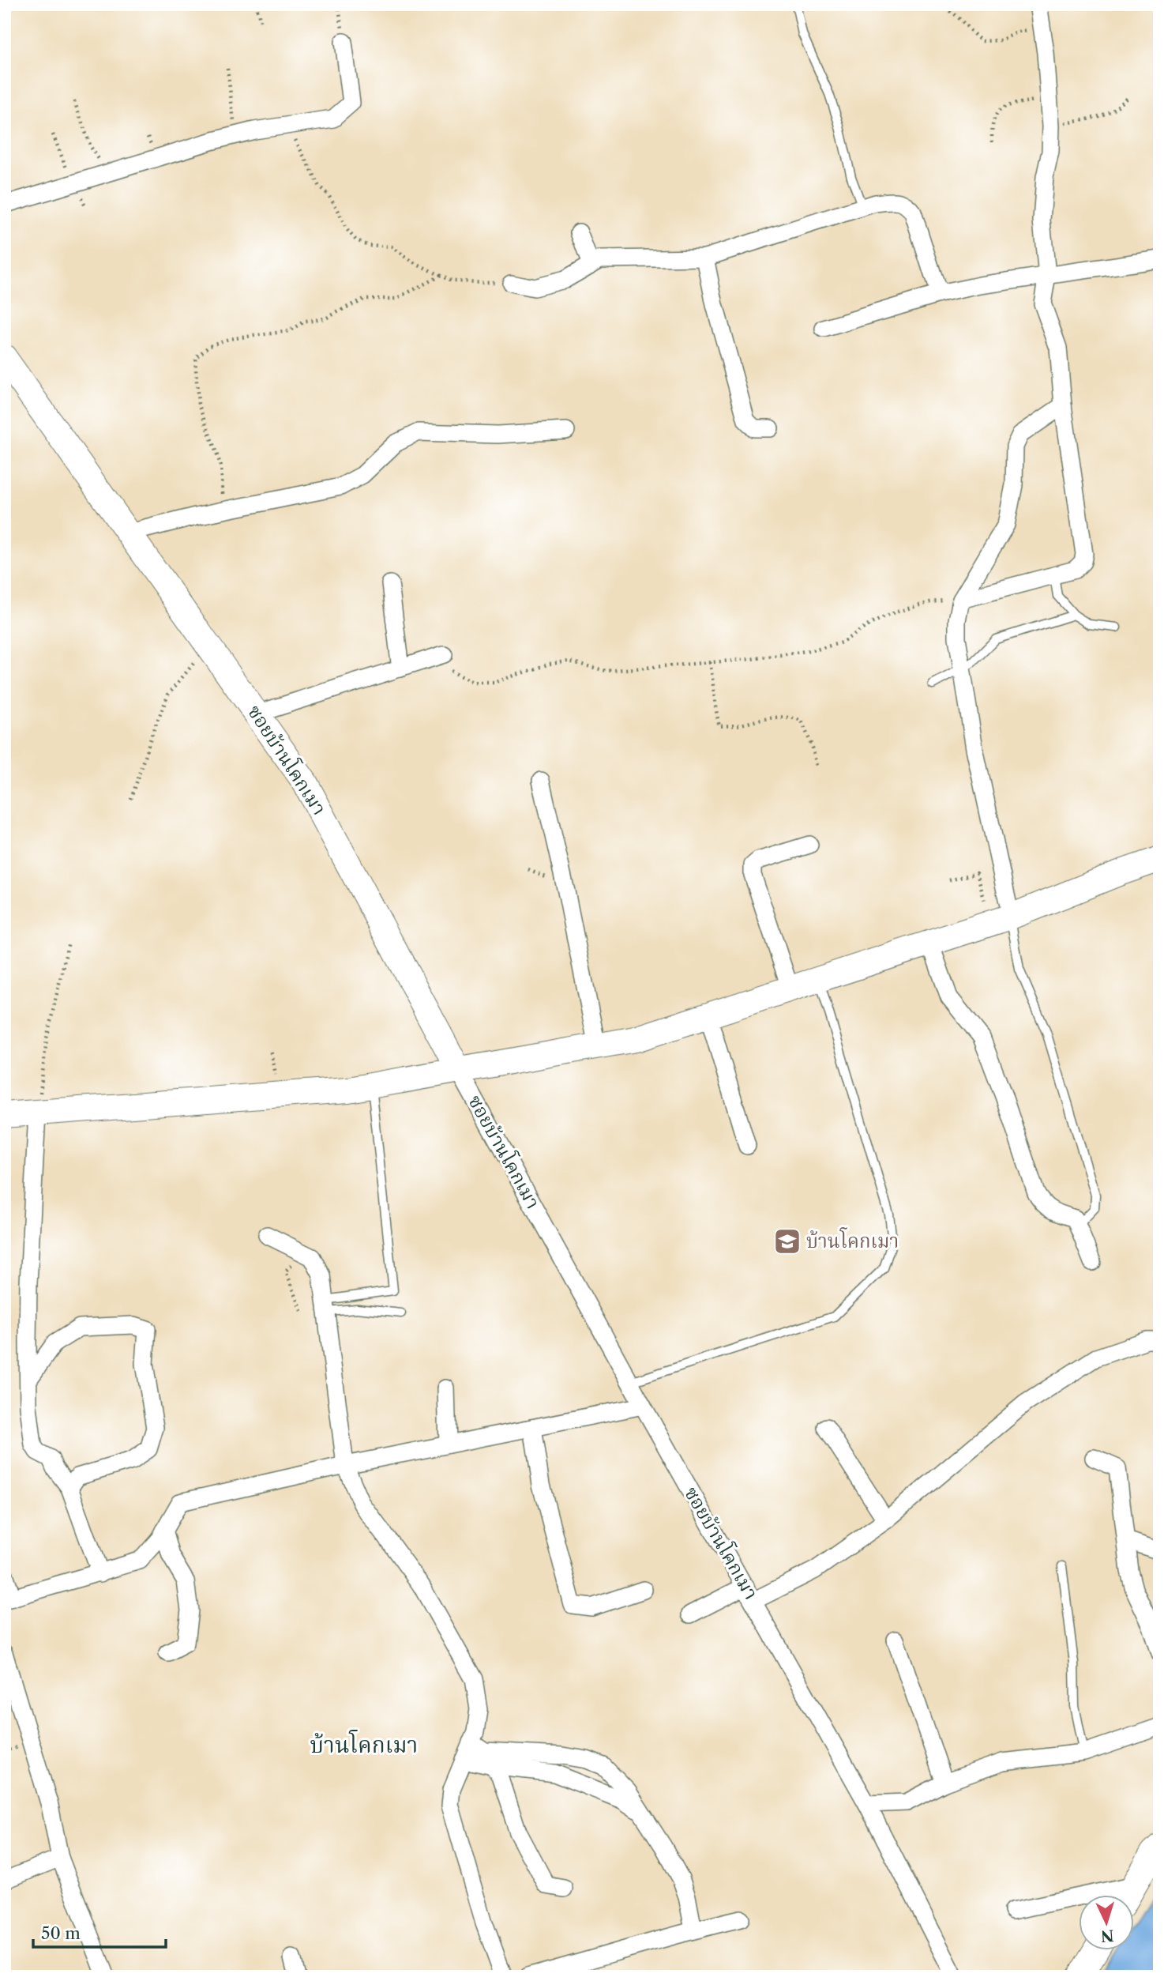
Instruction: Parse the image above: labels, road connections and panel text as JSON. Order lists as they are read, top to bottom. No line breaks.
{"streets":{"street":["ซอยบ้านโคกเมา"]},"districts":["บ้านโคกเมา"],"places":{"school or university":["บ้านโคกเมา"]},"scale_bar":"50 m","north":"bottom"}
